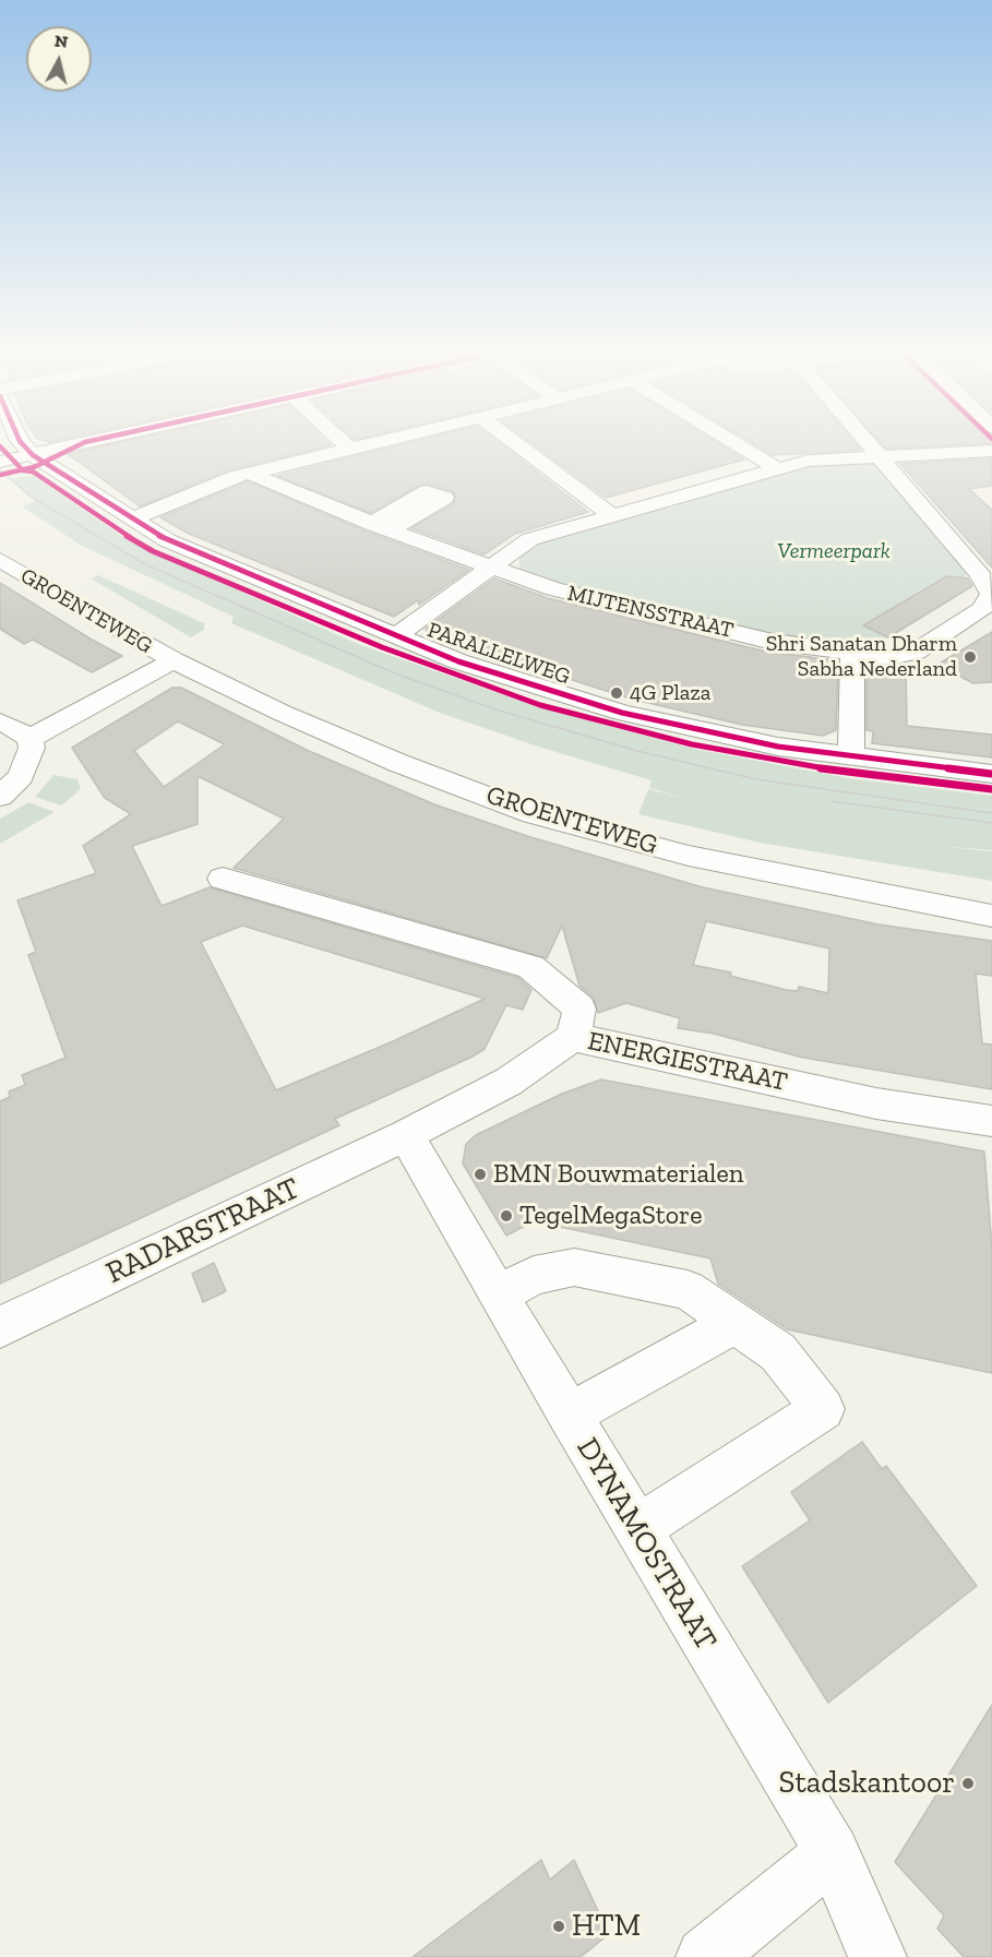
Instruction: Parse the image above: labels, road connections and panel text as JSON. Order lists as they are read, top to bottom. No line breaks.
{"streets":{"street":["GROENTEWEG","MIJTENSSTRAAT","PARALLELWEG","ENERGIESTRAAT","RADARSTRAAT","DYNAMOSTRAAT"]},"crossings":[["ENERGIESTRAAT","RADARSTRAAT"],["ENERGIESTRAAT","DYNAMOSTRAAT"],["RADARSTRAAT","DYNAMOSTRAAT"]],"parks":["Vermeerpark"],"places":["Shri Sanatan Dharm Sabha Nederland","4G Plaza","BMN Bouwmaterialen","TegelMegaStore","Stadskantoor","HTM"],"north":"top"}
